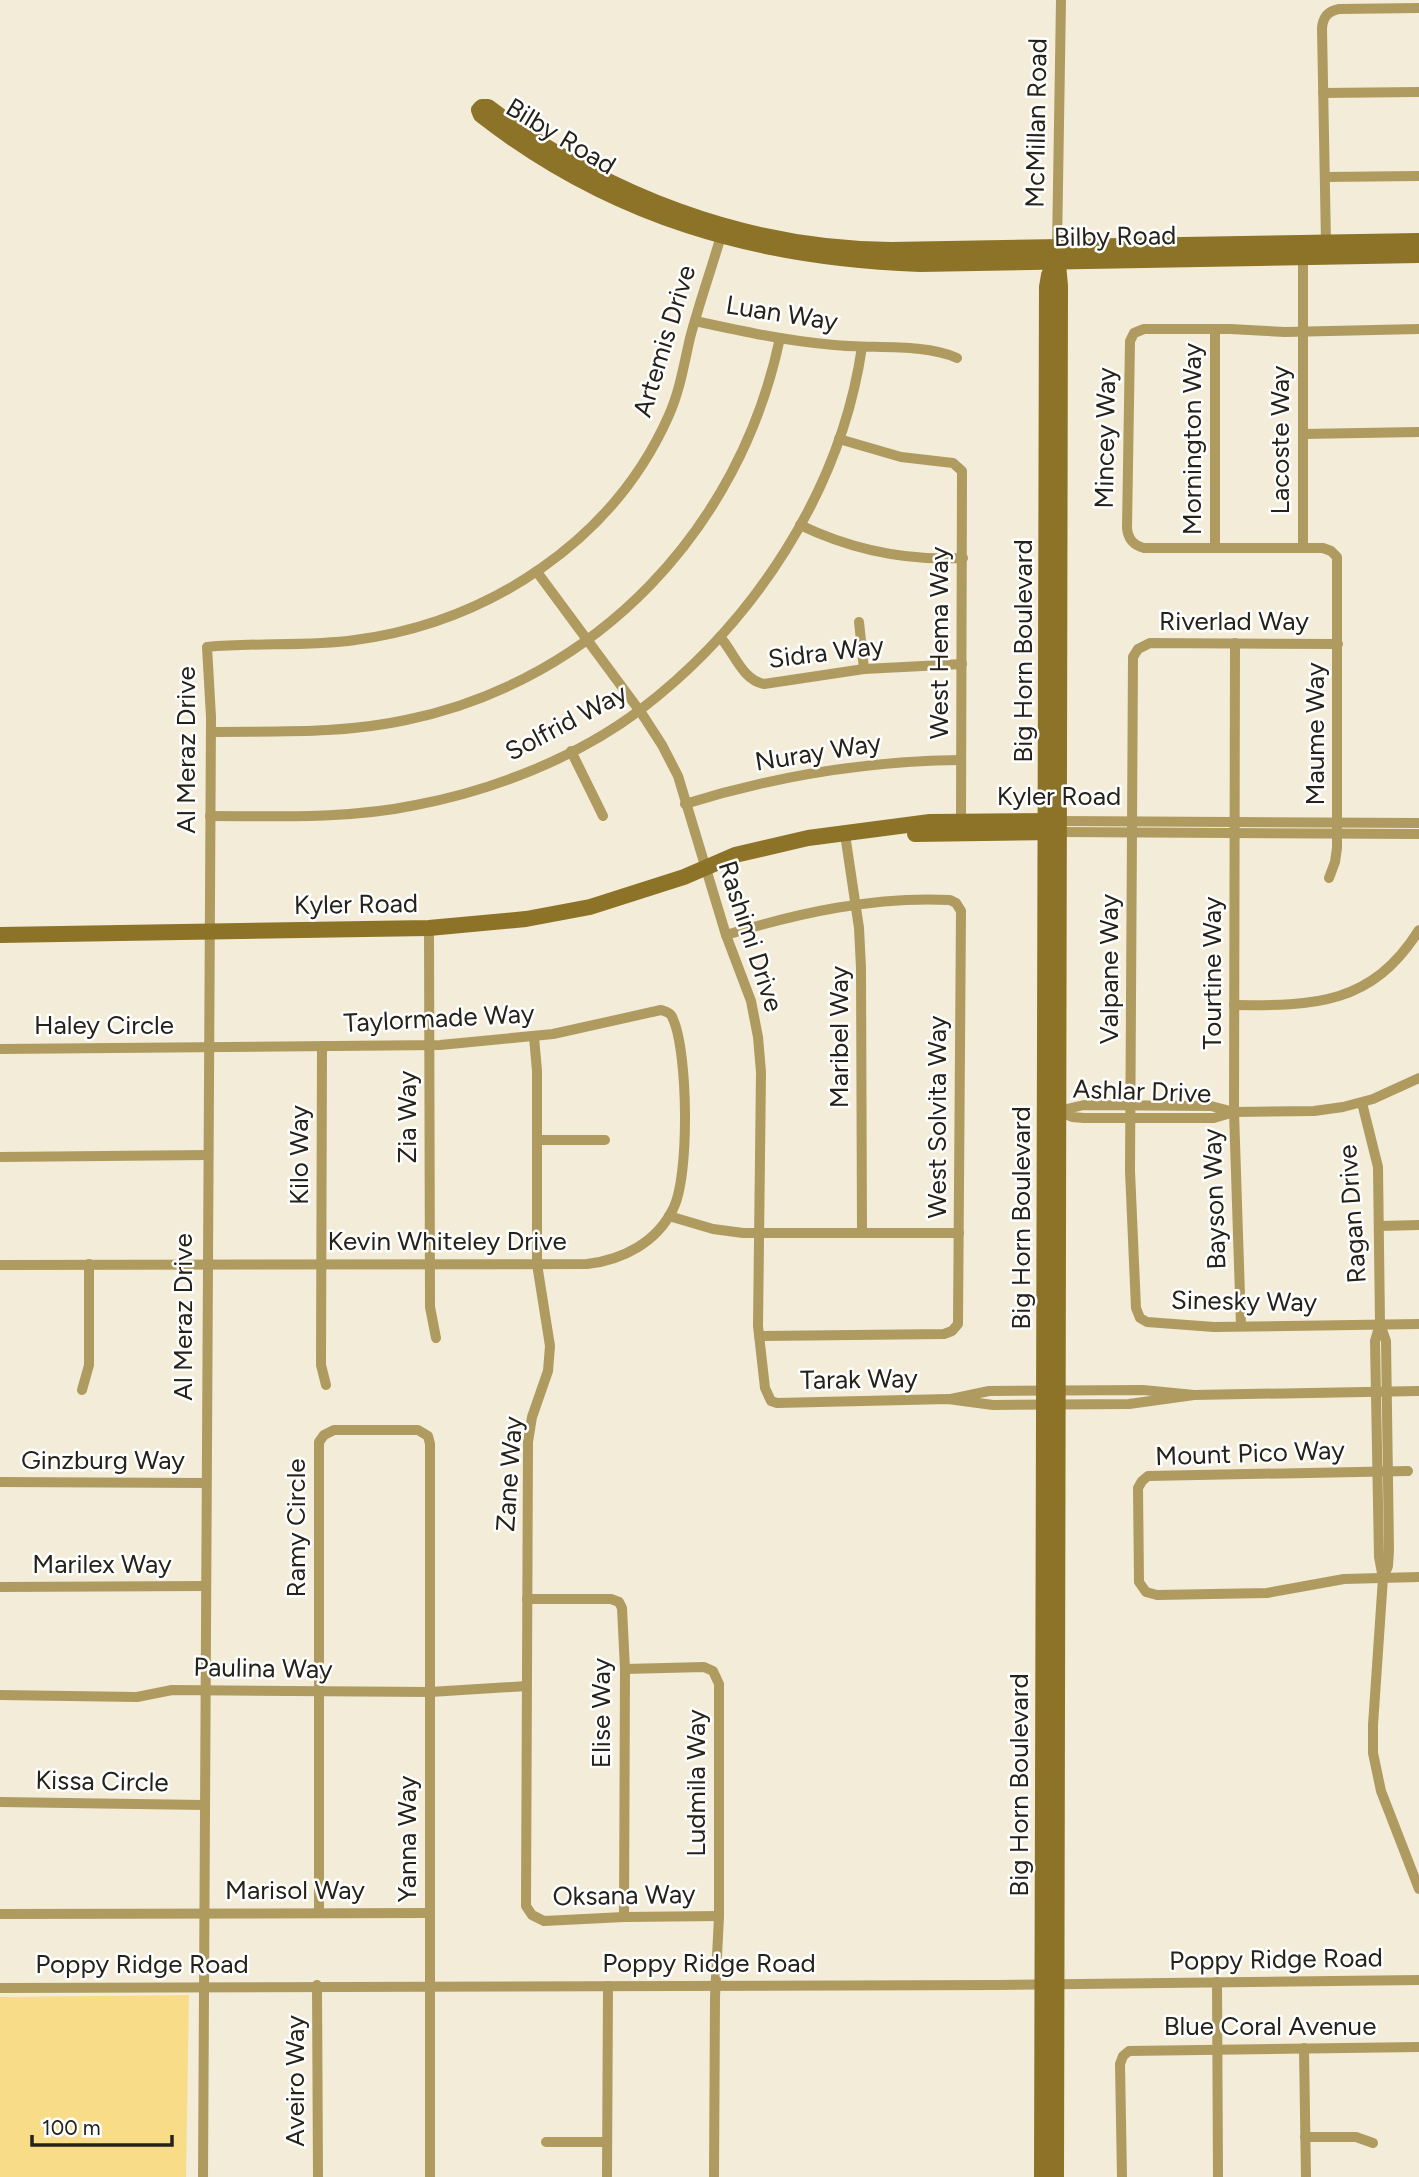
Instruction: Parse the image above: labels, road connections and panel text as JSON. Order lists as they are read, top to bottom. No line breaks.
{"streets":{"main road":["Bilby Road","Big Horn Boulevard","Kyler Road"],"street":["McMillan Road","Luan Way","Artemis Drive","Mincey Way","Mornington Way","Lacoste Way","Riverlad Way","West Hema Way","Sidra Way","Solfrid Way","Maume Way","Al Meraz Drive","Nuray Way","Rashimi Drive","Valpane Way","Tourtine Way","Taylormade Way","Haley Circle","Maribel Way","Ashlar Drive","Zia Way","West Solvita Way","Kilo Way","Bayson Way","Ragan Drive","Kevin Whiteley Drive","Sinesky Way","Tarak Way","Mount Pico Way","Ginzburg Way","Zane Way","Ramy Circle","Marilex Way","Paulina Way","Elise Way","Kissa Circle","Ludmila Way","Yanna Way","Marisol Way","Oksana Way","Poppy Ridge Road","Blue Coral Avenue","Aveiro Way"]},"crossings":[["McMillan Road","Bilby Road"],["McMillan Road","Big Horn Boulevard"],["Bilby Road","Artemis Drive"],["Bilby Road","Lacoste Way"],["Bilby Road","Big Horn Boulevard"],["Luan Way","Artemis Drive"],["Luan Way","Solfrid Way"],["Artemis Drive","Al Meraz Drive"],["Artemis Drive","Rashimi Drive"],["Mincey Way","Mornington Way"],["Mincey Way","Lacoste Way"],["Mincey Way","Maume Way"],["Lacoste Way","Maume Way"],["Riverlad Way","Maume Way"],["Riverlad Way","Kyler Road"],["Riverlad Way","Valpane Way"],["Riverlad Way","Tourtine Way"],["West Hema Way","Sidra Way"],["West Hema Way","Solfrid Way"],["West Hema Way","Nuray Way"],["West Hema Way","Kyler Road"],["Big Horn Boulevard","Kyler Road"],["Big Horn Boulevard","Ashlar Drive"],["Big Horn Boulevard","Tarak Way"],["Big Horn Boulevard","Poppy Ridge Road"],["Sidra Way","Solfrid Way"],["Solfrid Way","Al Meraz Drive"],["Solfrid Way","Rashimi Drive"],["Maume Way","Kyler Road"],["Al Meraz Drive","Kyler Road"],["Al Meraz Drive","Taylormade Way"],["Al Meraz Drive","Haley Circle"],["Al Meraz Drive","Kevin Whiteley Drive"],["Al Meraz Drive","Ginzburg Way"],["Al Meraz Drive","Marilex Way"],["Al Meraz Drive","Paulina Way"],["Al Meraz Drive","Kissa Circle"],["Al Meraz Drive","Marisol Way"],["Al Meraz Drive","Poppy Ridge Road"],["Nuray Way","Rashimi Drive"],["Kyler Road","Rashimi Drive"],["Kyler Road","Valpane Way"],["Kyler Road","Tourtine Way"],["Kyler Road","Maribel Way"],["Kyler Road","Zia Way"],["Rashimi Drive","West Solvita Way"],["Rashimi Drive","Tarak Way"],["Valpane Way","Ashlar Drive"],["Valpane Way","Sinesky Way"],["Tourtine Way","Ashlar Drive"],["Tourtine Way","Bayson Way"],["Taylormade Way","Haley Circle"],["Taylormade Way","Zia Way"],["Taylormade Way","Kilo Way"],["Taylormade Way","Kevin Whiteley Drive"],["Taylormade Way","Zane Way"],["Maribel Way","West Solvita Way"],["Ashlar Drive","Bayson Way"],["Ashlar Drive","Ragan Drive"],["Ashlar Drive","Sinesky Way"],["Zia Way","Kevin Whiteley Drive"],["Kilo Way","Kevin Whiteley Drive"],["Bayson Way","Sinesky Way"],["Ragan Drive","Sinesky Way"],["Ragan Drive","Tarak Way"],["Ragan Drive","Mount Pico Way"],["Kevin Whiteley Drive","Zane Way"],["Tarak Way","Mount Pico Way"],["Zane Way","Paulina Way"],["Zane Way","Elise Way"],["Zane Way","Oksana Way"],["Ramy Circle","Paulina Way"],["Ramy Circle","Yanna Way"],["Paulina Way","Yanna Way"],["Elise Way","Ludmila Way"],["Elise Way","Oksana Way"],["Ludmila Way","Oksana Way"],["Ludmila Way","Poppy Ridge Road"],["Yanna Way","Marisol Way"],["Yanna Way","Poppy Ridge Road"],["Poppy Ridge Road","Aveiro Way"]],"scale_bar":"100 m"}
